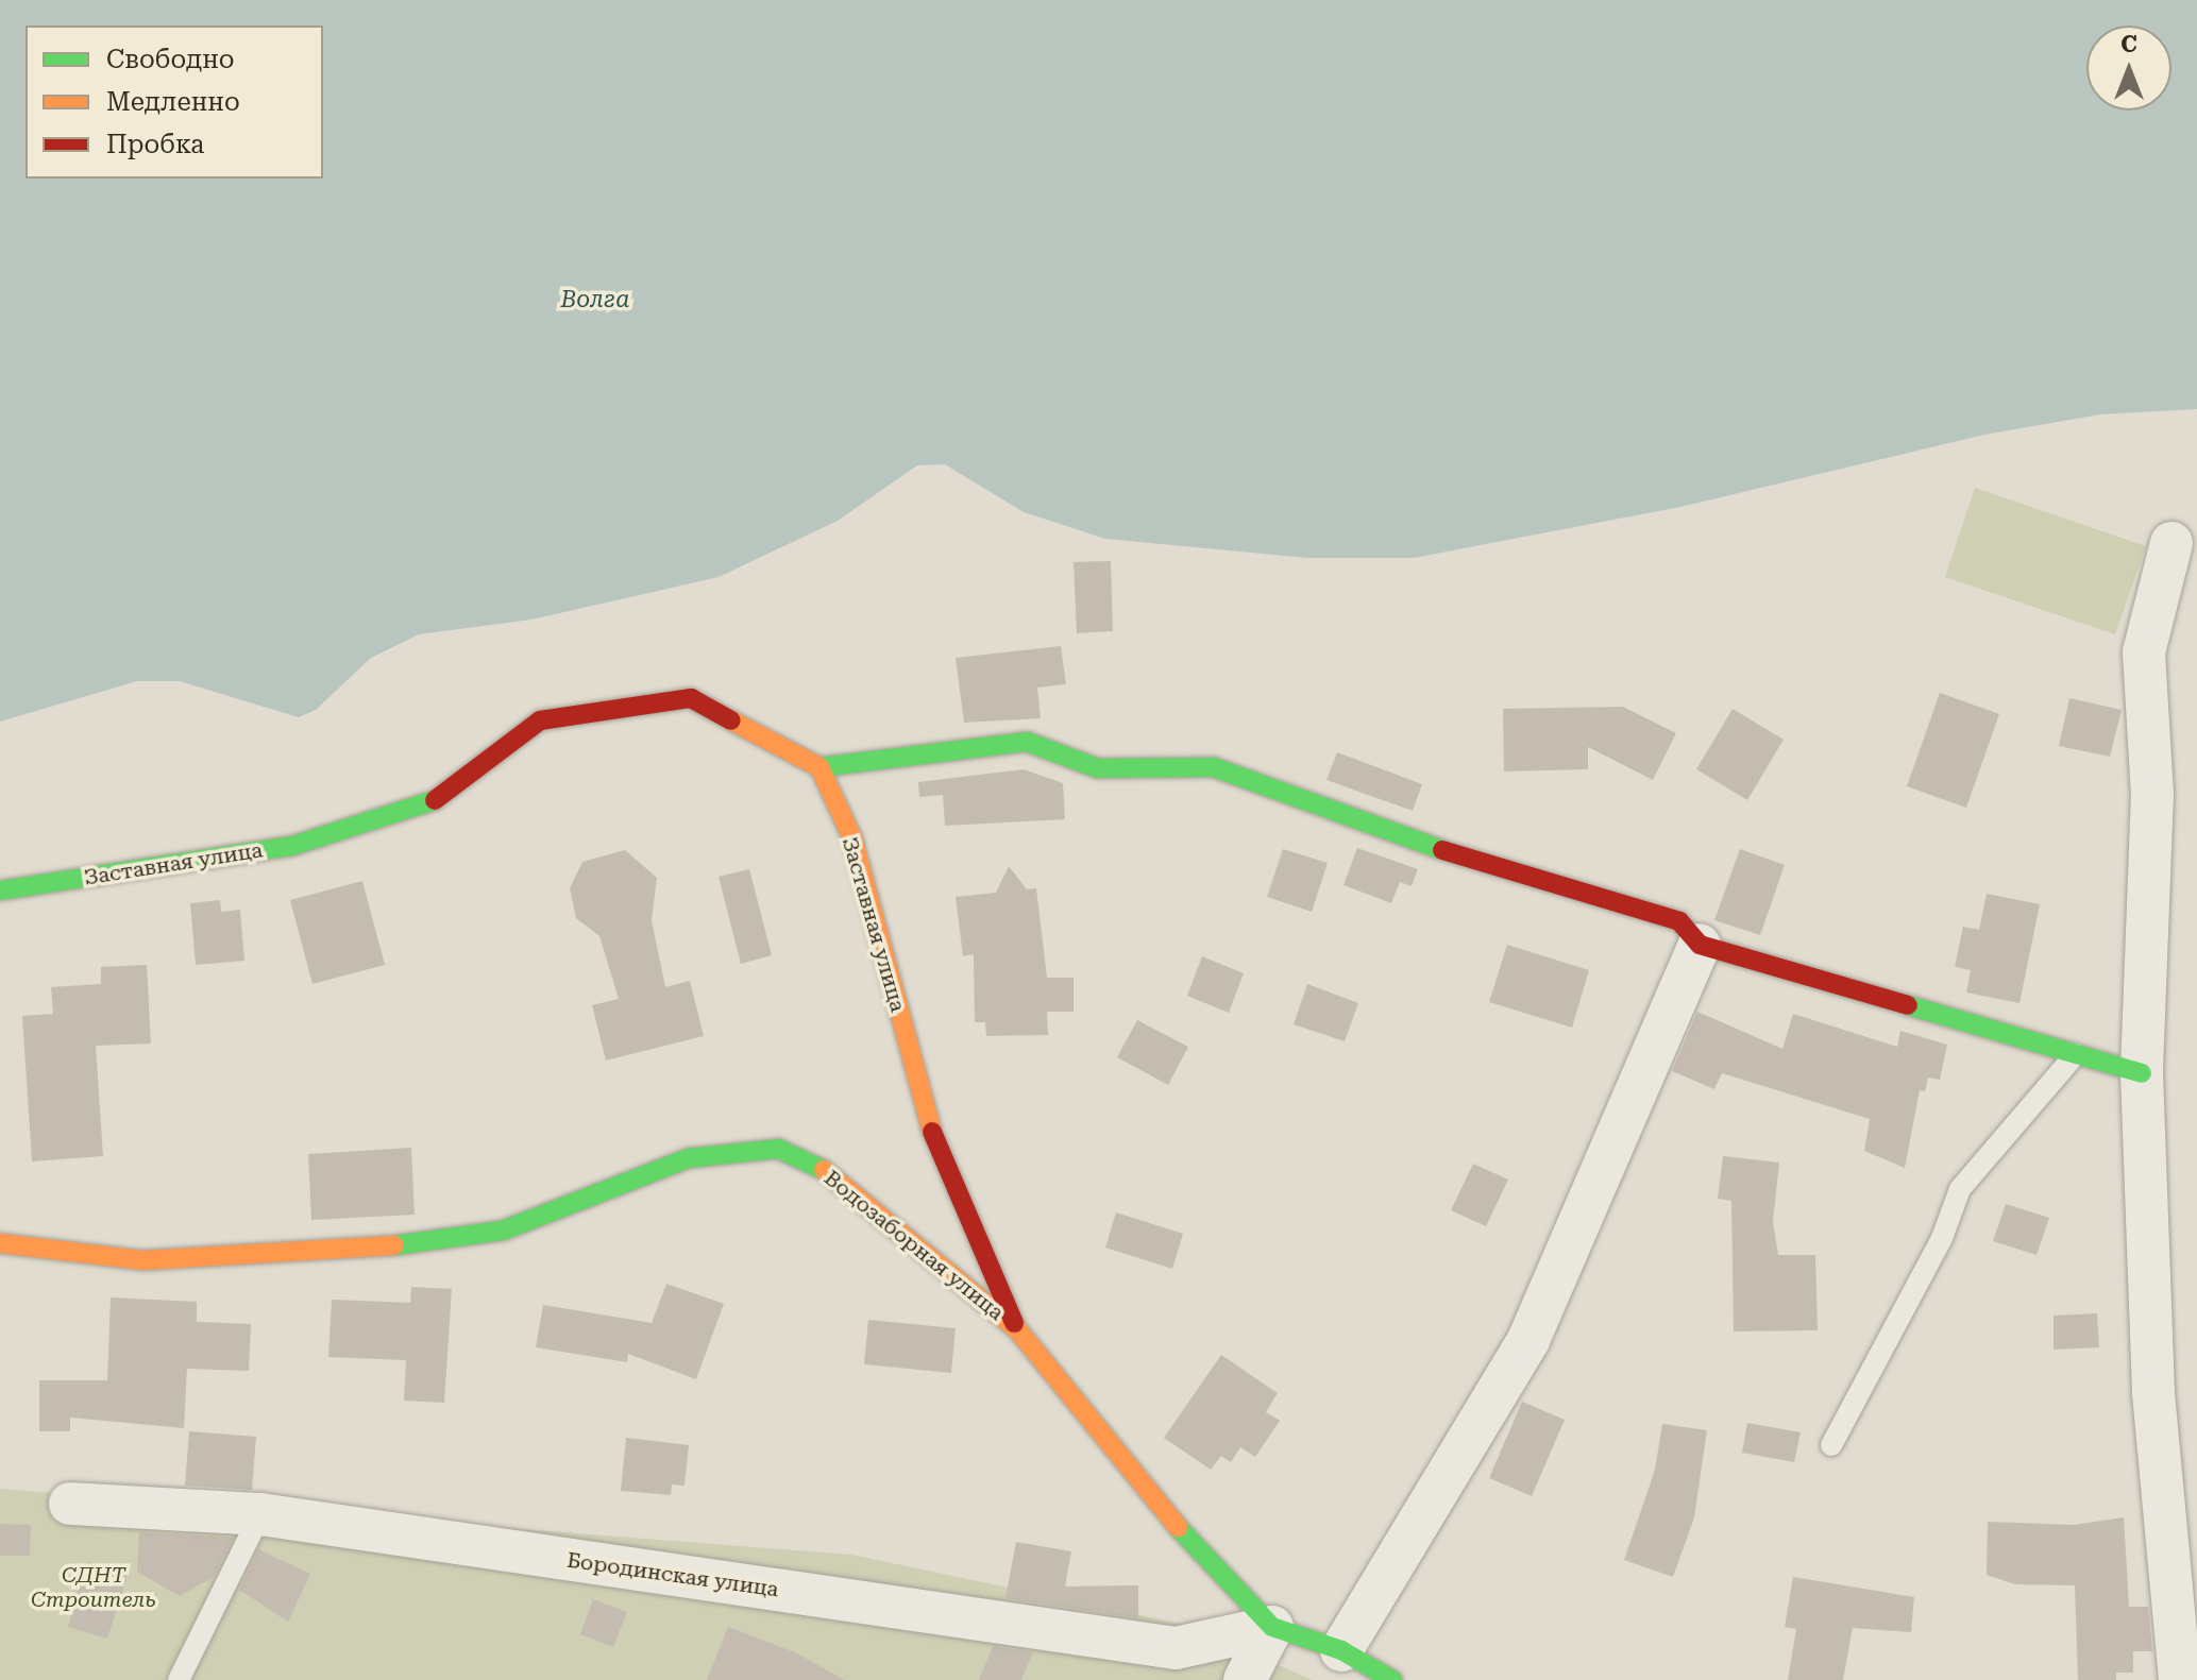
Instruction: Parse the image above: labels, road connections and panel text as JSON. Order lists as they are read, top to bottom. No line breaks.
{"streets":{"street":["Заставная улица","Водозаборная улица","Бородинская улица"]},"crossings":[["Заставная улица","Водозаборная улица"],["Водозаборная улица","Бородинская улица"]],"water":["Волга"],"parks":["СДНТ Строитель"],"legend":["Свободно","Медленно","Пробка"],"north":"top"}
